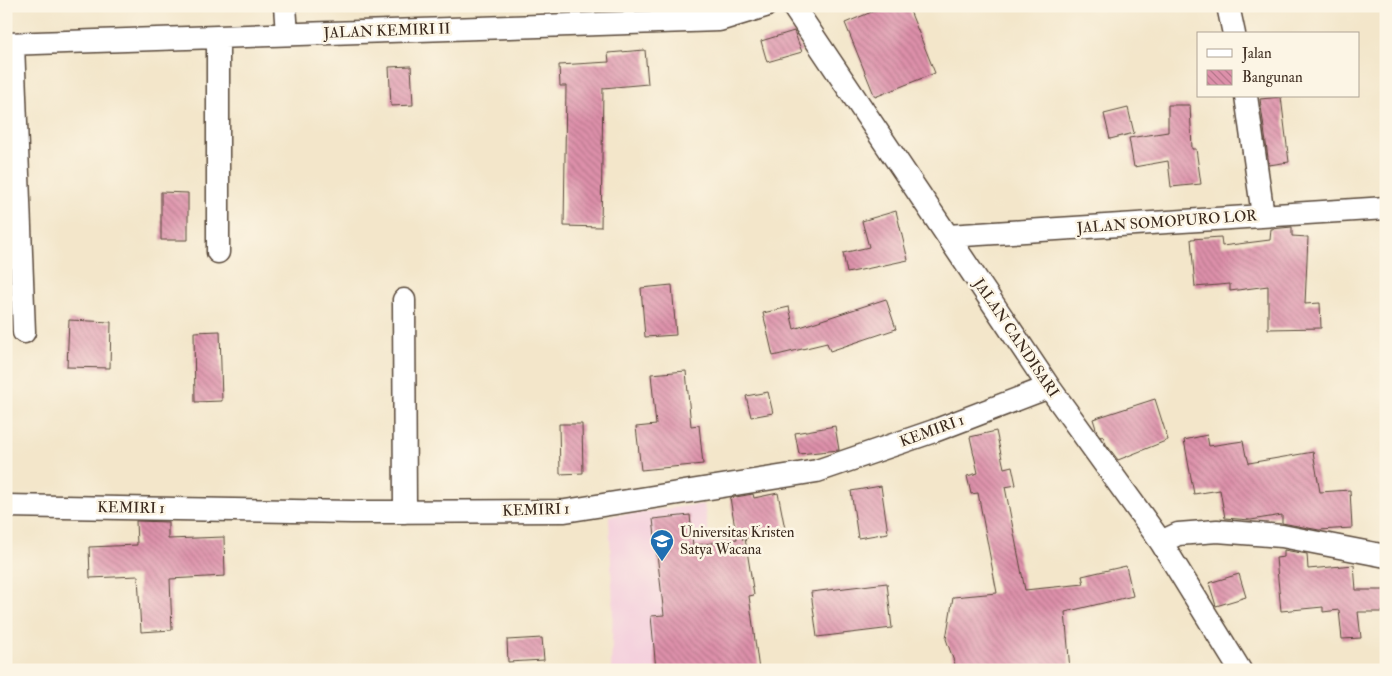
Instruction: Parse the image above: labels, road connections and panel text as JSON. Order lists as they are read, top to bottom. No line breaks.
{"streets":{"street":["JALAN KEMIRI II","JALAN SOMOPURO LOR","JALAN CANDISARI","KEMIRI 1"]},"crossings":[["JALAN SOMOPURO LOR","JALAN CANDISARI"],["JALAN CANDISARI","KEMIRI 1"]],"places":{"school or university":["Universitas Kristen Satya Wacana"]},"legend":["Jalan","Bangunan"]}
